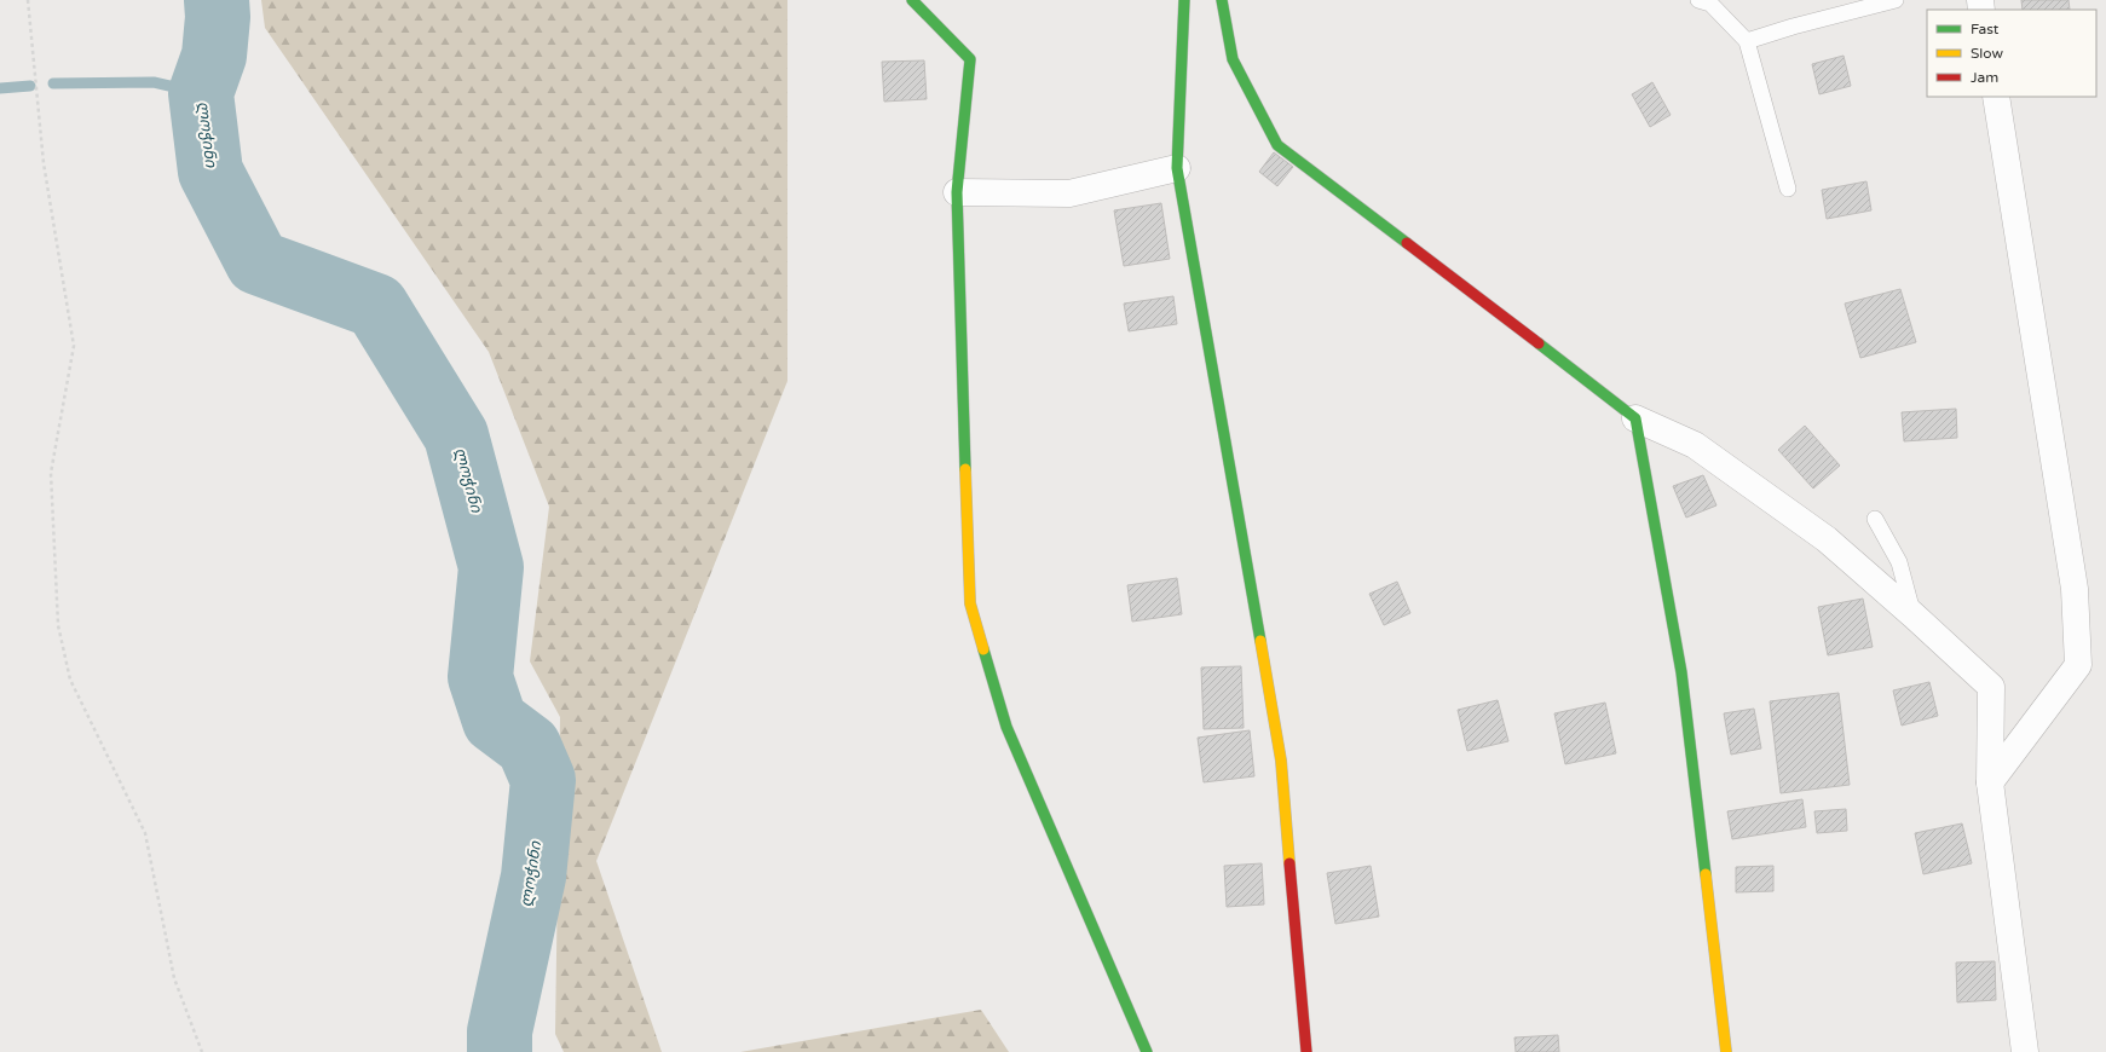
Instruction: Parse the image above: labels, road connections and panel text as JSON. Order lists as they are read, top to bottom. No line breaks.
{"water":["ლოჭინი"],"legend":["Fast","Slow","Jam"]}
